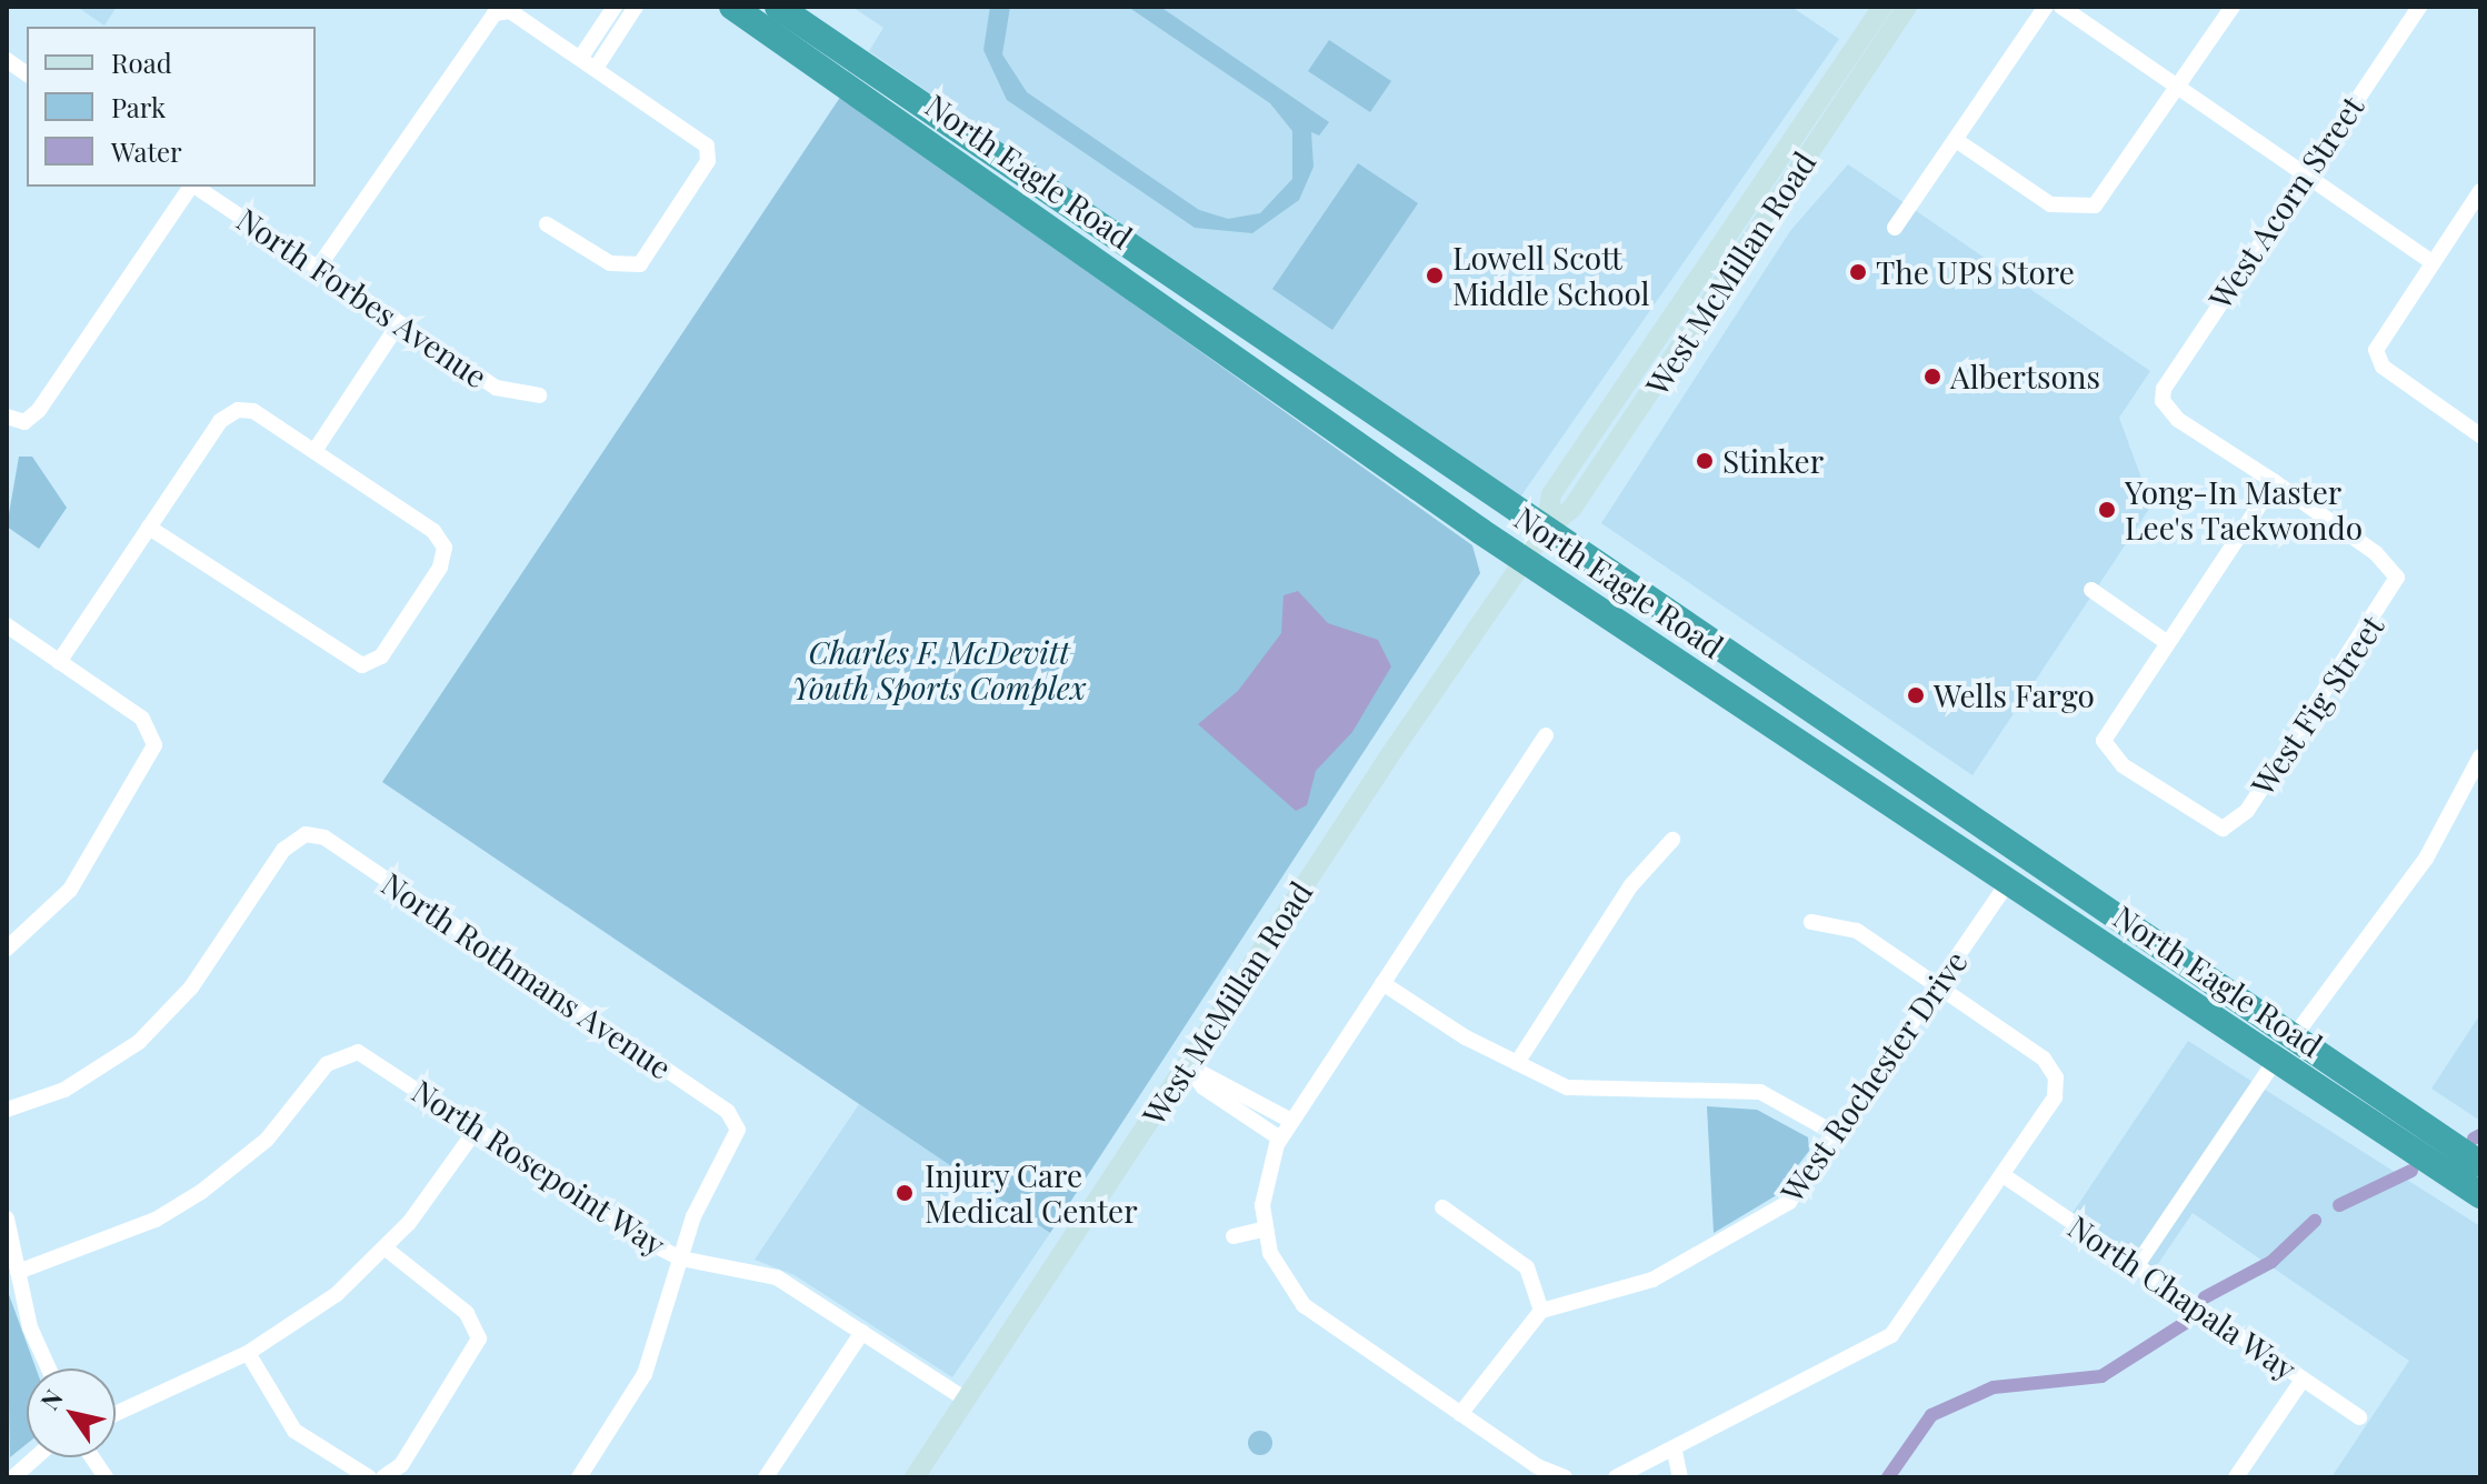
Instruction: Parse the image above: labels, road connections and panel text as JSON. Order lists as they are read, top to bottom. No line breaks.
{"streets":{"highway":["North Eagle Road"],"main road":["West McMillan Road"],"street":["West Acorn Street","North Forbes Avenue","West Fig Street","North Rothmans Avenue","West Rochester Drive","North Rosepoint Way","North Chapala Way"]},"crossings":[["North Eagle Road","West McMillan Road"],["North Eagle Road","West Rochester Drive"],["West Acorn Street","West Fig Street"],["West McMillan Road","North Rosepoint Way"],["North Rothmans Avenue","North Rosepoint Way"]],"parks":["Charles F. McDevitt Youth Sports Complex"],"places":["The UPS Store","Lowell Scott Middle School","Albertsons","Stinker","Yong-In Master Lee's Taekwondo","Wells Fargo","Injury Care Medical Center"],"legend":["Road","Park","Water"],"north":"top left"}
